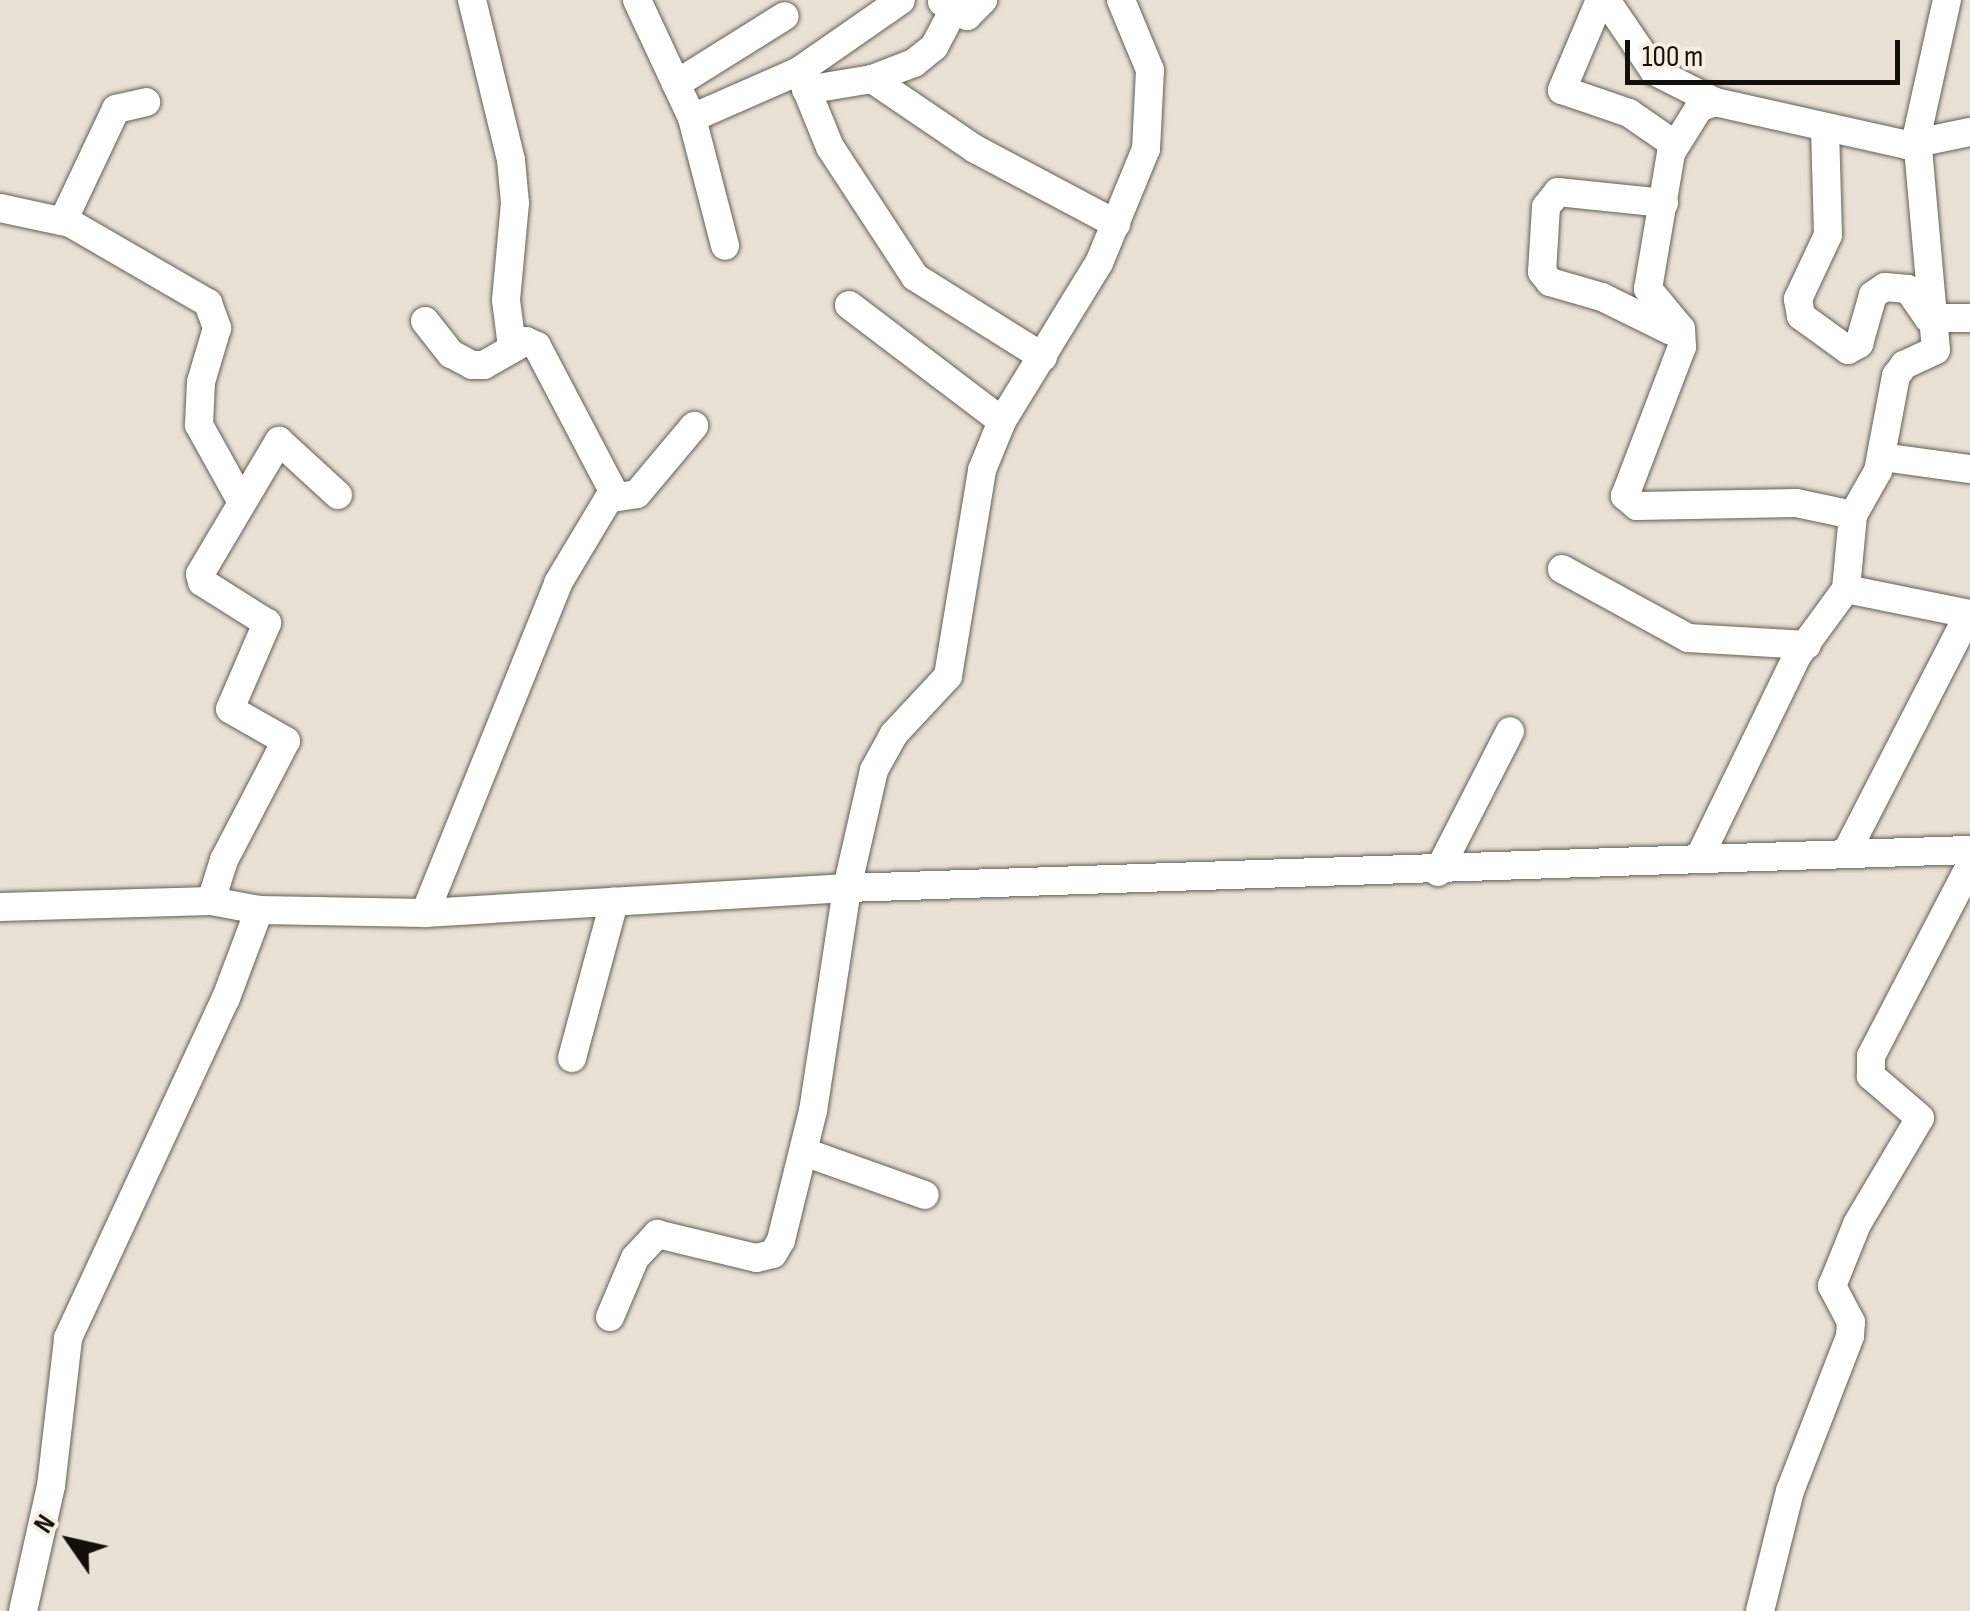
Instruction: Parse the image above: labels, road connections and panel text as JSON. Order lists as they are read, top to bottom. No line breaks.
{"scale_bar":"100 m","north":"top left"}
